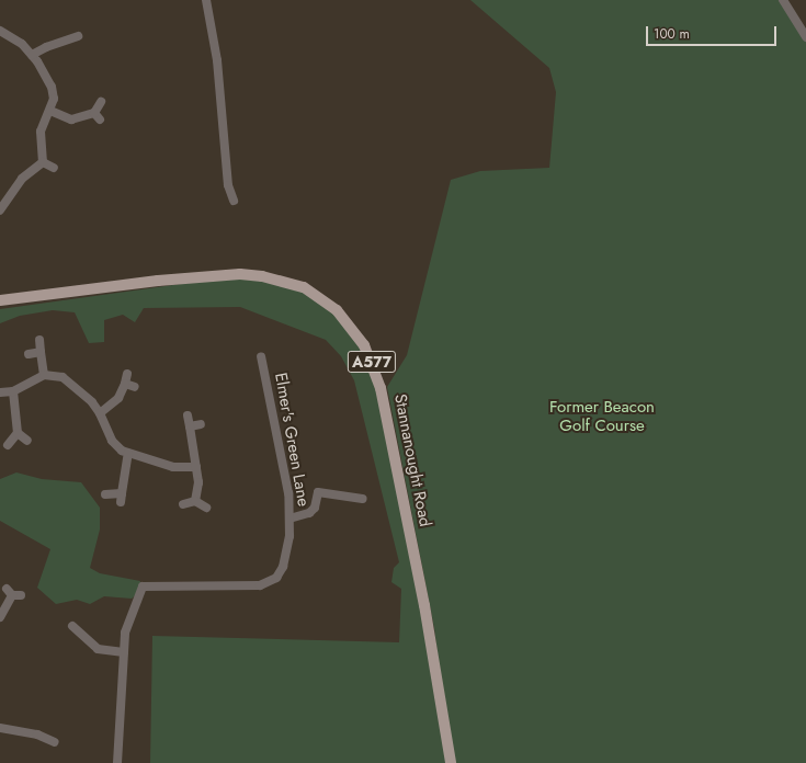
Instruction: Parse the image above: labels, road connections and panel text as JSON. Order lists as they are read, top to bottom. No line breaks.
{"streets":{"main road":["A577","Stannanought Road"],"street":["Elmer's Green Lane"]},"parks":["Former Beacon Golf Course"],"scale_bar":"100 m"}
